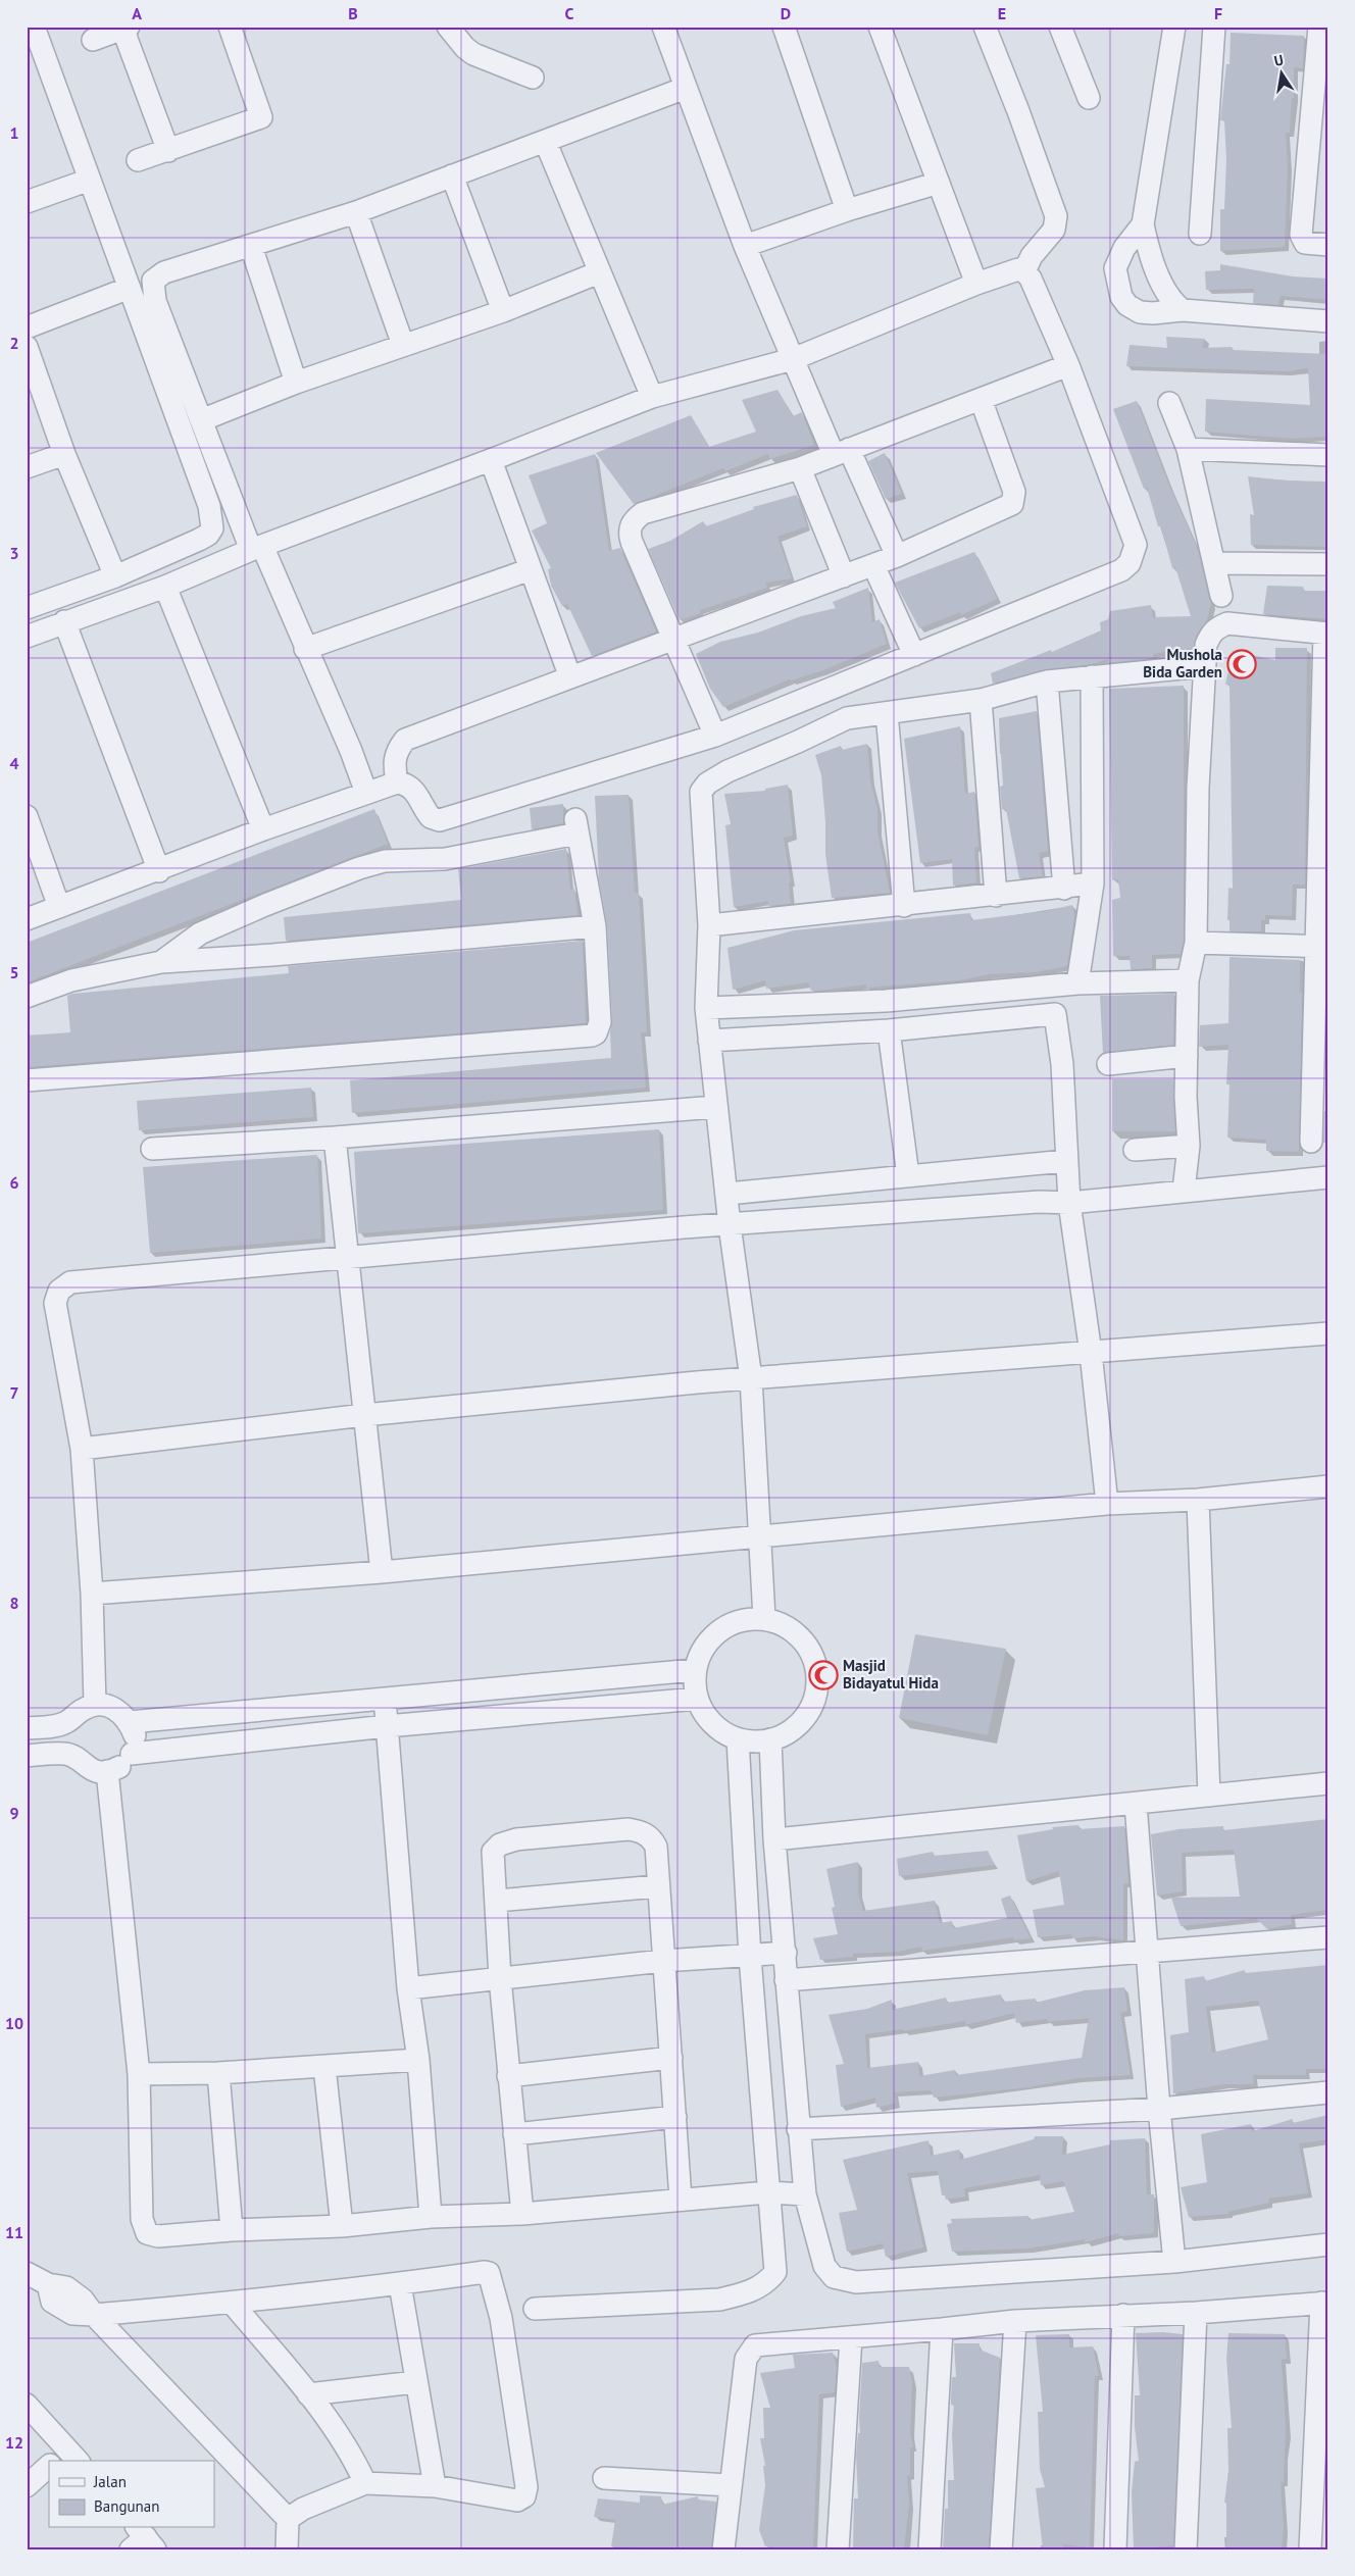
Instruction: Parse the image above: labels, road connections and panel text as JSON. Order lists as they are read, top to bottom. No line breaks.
{"places":{"mosque":["Mushola Bida Garden","Masjid Bidayatul Hida"]},"legend":["Jalan","Bangunan"],"north":"top","grid":{"columns":["A","B","C","D","E","F"],"rows":["1","2","3","4","5","6","7","8","9","10","11","12"]}}
